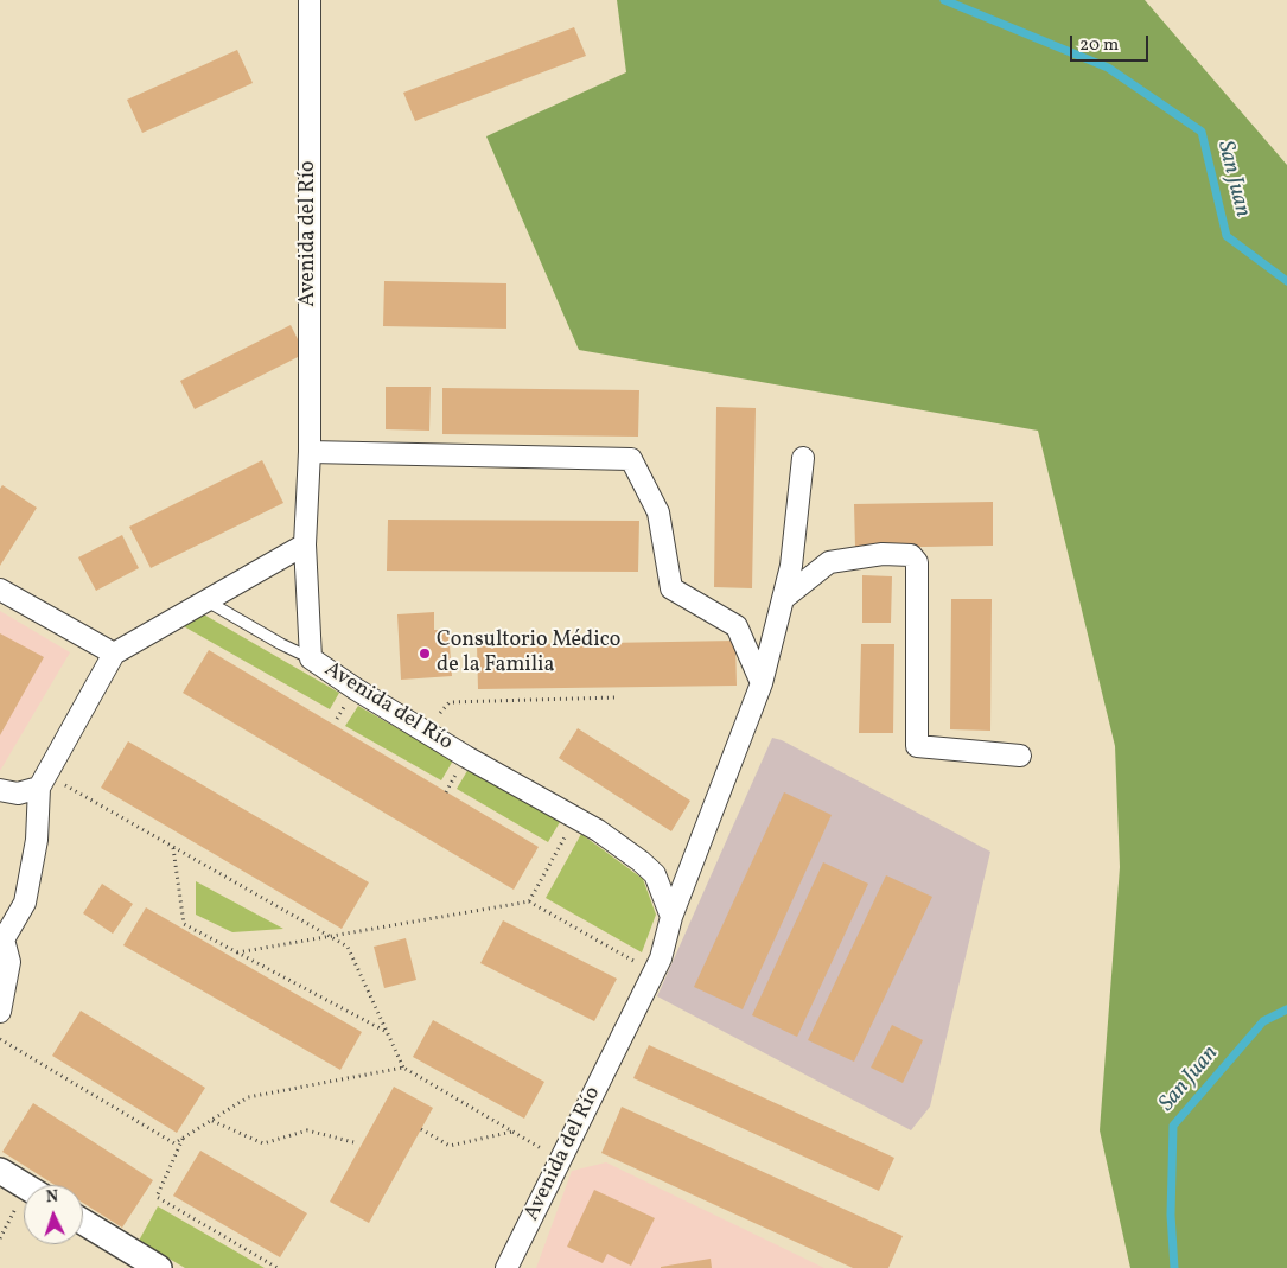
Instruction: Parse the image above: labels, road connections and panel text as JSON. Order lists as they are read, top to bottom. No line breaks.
{"streets":{"street":["Avenida del Río"]},"water":["San Juan"],"places":["Consultorio Médico de la Familia"],"scale_bar":"20 m","north":"top"}
